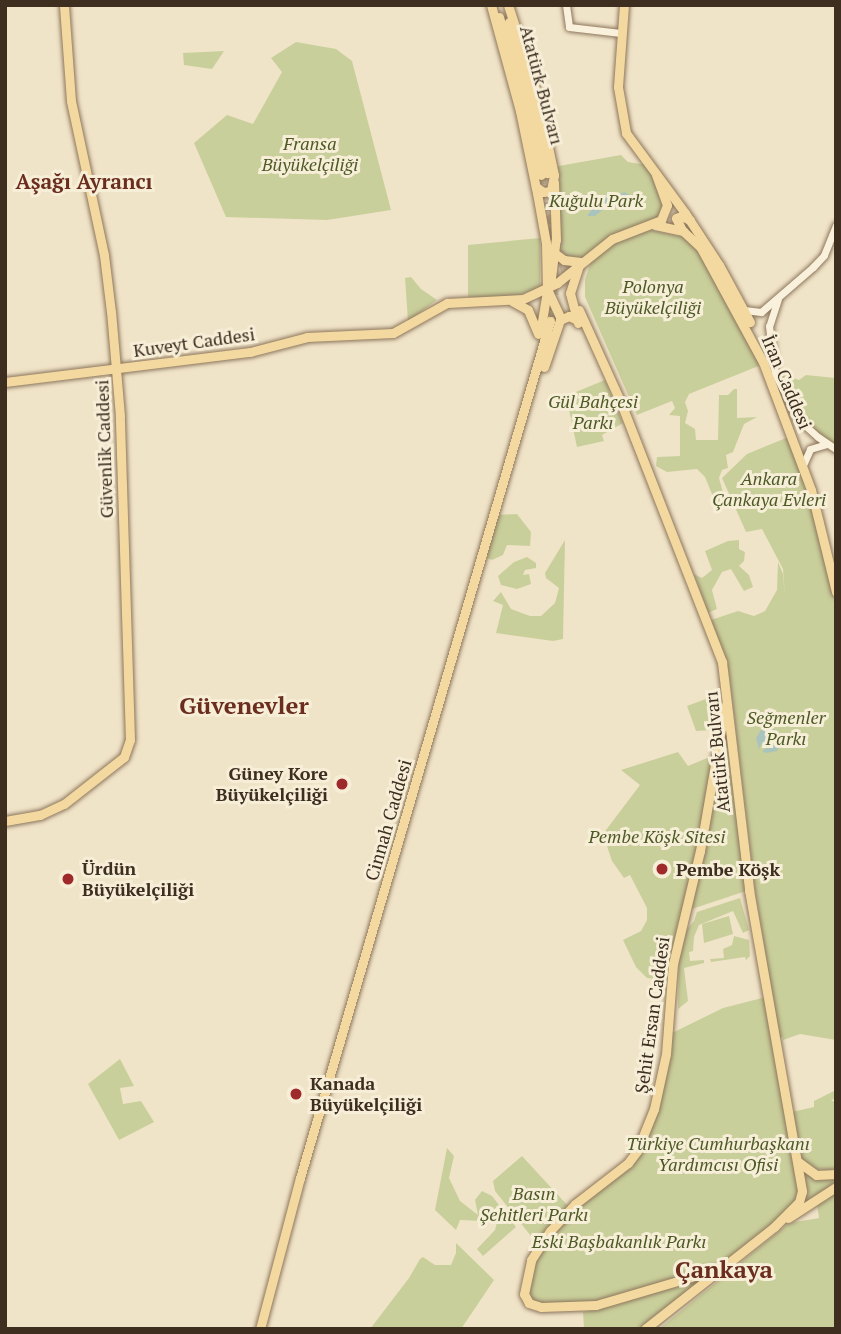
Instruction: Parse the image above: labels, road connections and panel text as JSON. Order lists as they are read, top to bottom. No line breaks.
{"streets":{"main road":["Atatürk Bulvarı","Kuveyt Caddesi","İran Caddesi","Güvenlik Caddesi","Cinnah Caddesi","Şehit Ersan Caddesi"]},"crossings":[["Atatürk Bulvarı","Kuveyt Caddesi"],["Atatürk Bulvarı","Şehit Ersan Caddesi"],["Kuveyt Caddesi","Güvenlik Caddesi"]],"districts":["Aşağı Ayrancı","Güvenevler","Çankaya"],"parks":["Fransa Büyükelçiliği","Kuğulu Park","Polonya Büyükelçiliği","Gül Bahçesi Parkı","Ankara Çankaya Evleri","Seğmenler Parkı","Pembe Köşk Sitesi","Türkiye Cumhurbaşkanı Yardımcısı Ofisi","Basın Şehitleri Parkı","Eski Başbakanlık Parkı"],"places":["Güney Kore Büyükelçiliği","Pembe Köşk","Ürdün Büyükelçiliği","Kanada Büyükelçiliği"]}
